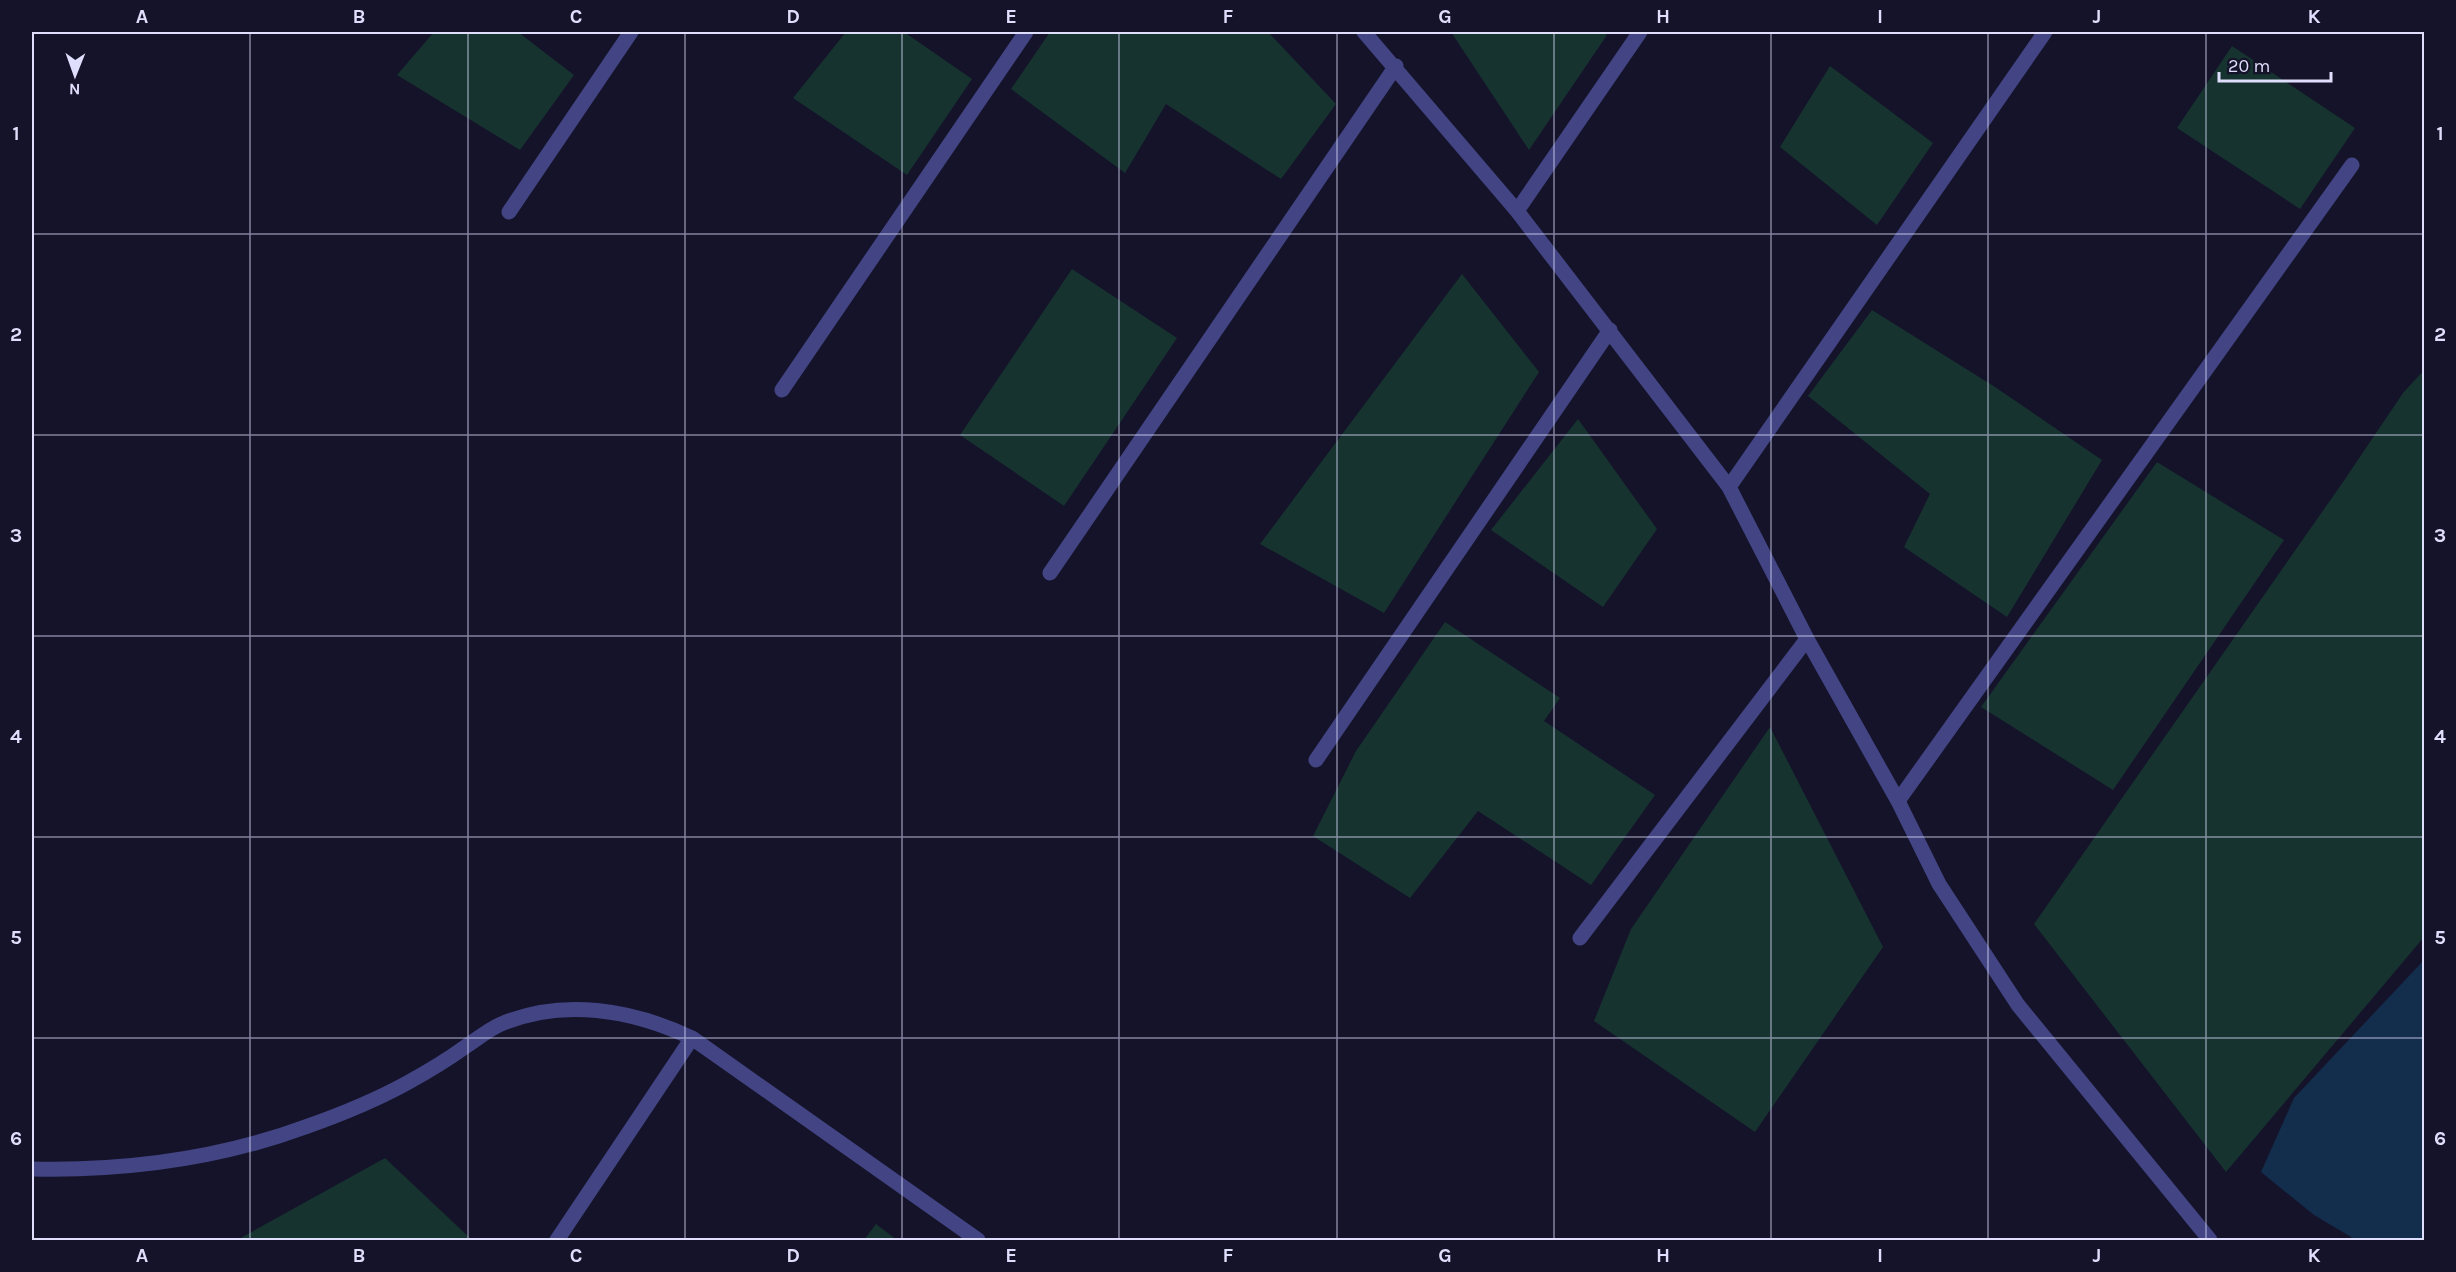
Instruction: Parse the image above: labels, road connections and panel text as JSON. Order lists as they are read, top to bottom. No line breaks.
{"scale_bar":"20 m","north":"bottom","grid":{"columns":["A","B","C","D","E","F","G","H","I","J","K"],"rows":["1","2","3","4","5","6"]}}
